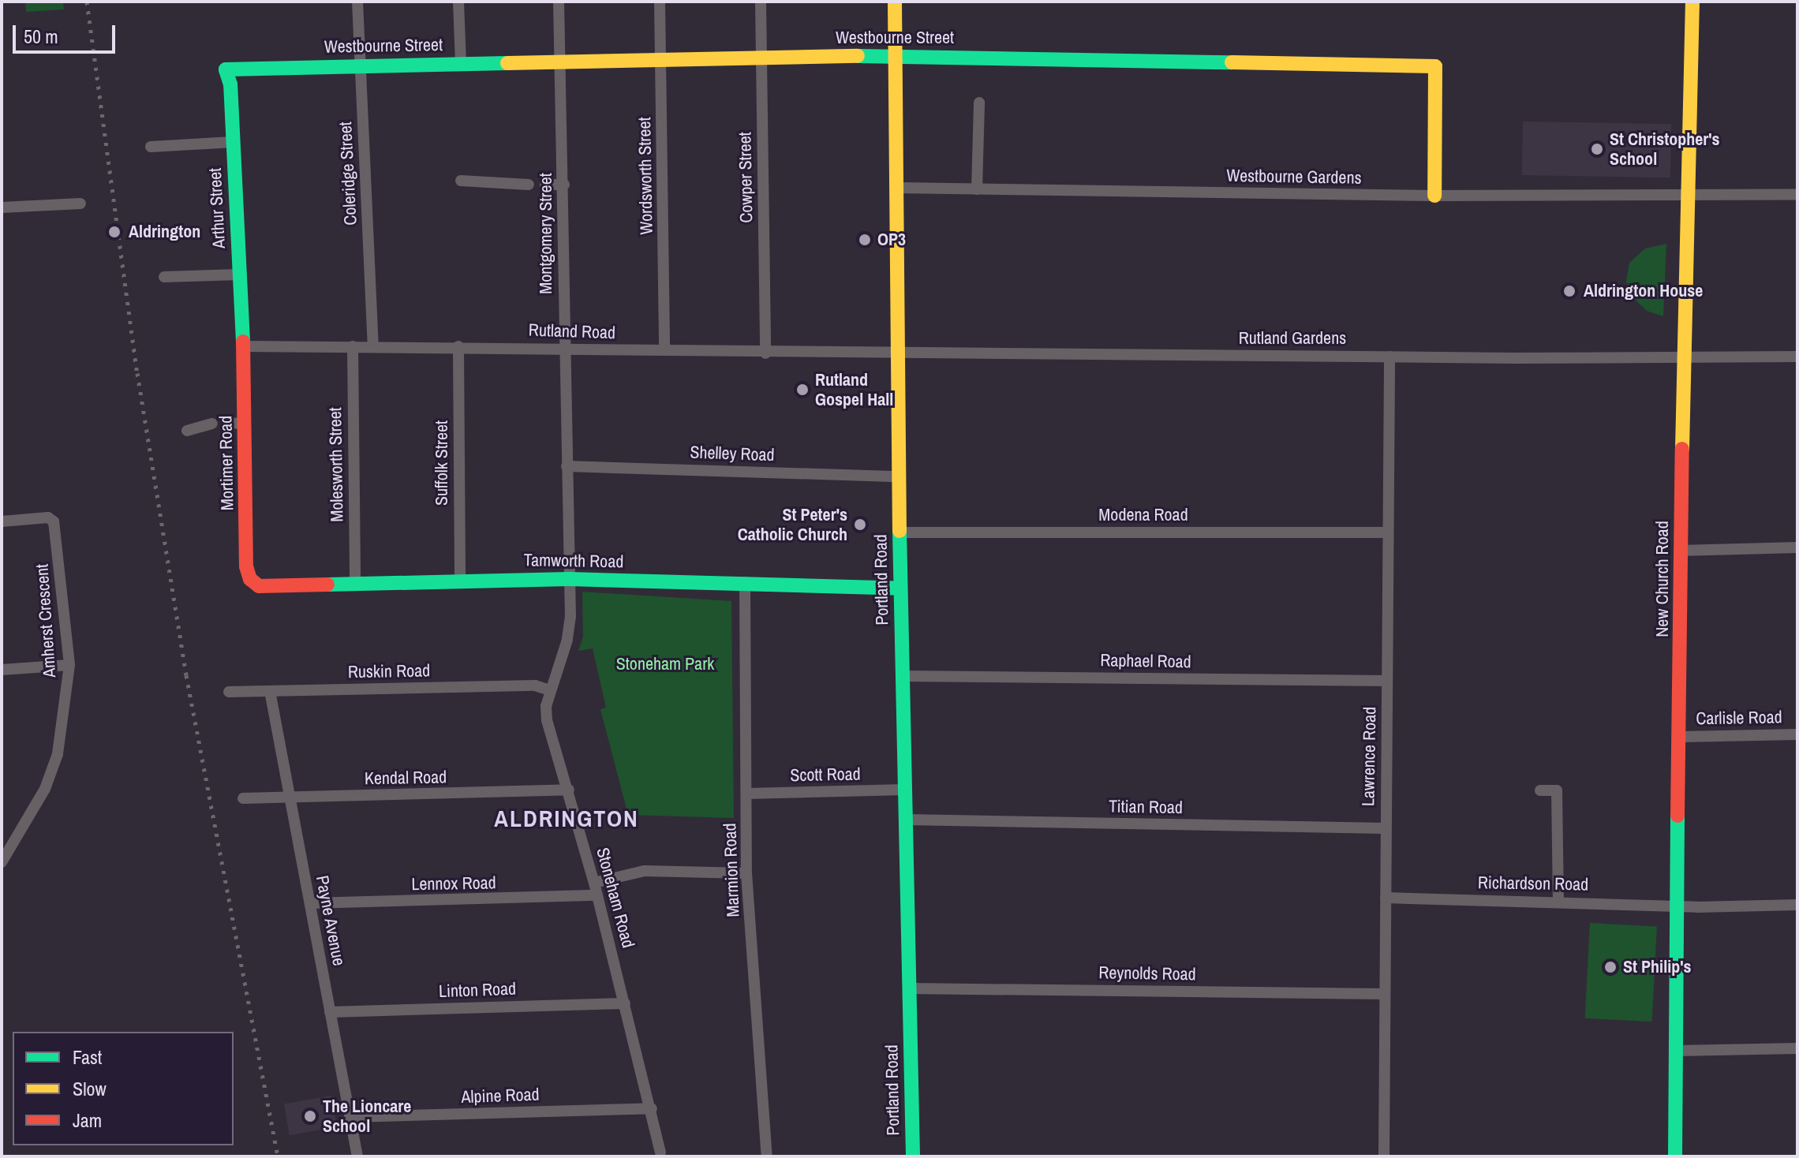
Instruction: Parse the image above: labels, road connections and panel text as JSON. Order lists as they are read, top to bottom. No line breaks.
{"streets":{"street":["Westbourne Street","Coleridge Street","Wordsworth Street","Westbourne Gardens","Cowper Street","Arthur Street","Montgomery Street","Rutland Road","Rutland Gardens","Shelley Road","Mortimer Road","Suffolk Street","Molesworth Street","Modena Road","Tamworth Road","New Church Road","Portland Road","Amherst Crescent","Raphael Road","Ruskin Road","Carlisle Road","Lawrence Road","Scott Road","Kendal Road","Titian Road","Marmion Road","Lennox Road","Richardson Road","Stoneham Road","Payne Avenue","Reynolds Road","Linton Road","Alpine Road"]},"crossings":[["Westbourne Street","Coleridge Street"],["Westbourne Street","Wordsworth Street"],["Westbourne Street","Westbourne Gardens"],["Westbourne Street","Cowper Street"],["Westbourne Street","Arthur Street"],["Westbourne Street","Montgomery Street"],["Westbourne Street","Portland Road"],["Coleridge Street","Rutland Road"],["Wordsworth Street","Rutland Road"],["Westbourne Gardens","New Church Road"],["Westbourne Gardens","Portland Road"],["Cowper Street","Rutland Road"],["Arthur Street","Rutland Road"],["Arthur Street","Mortimer Road"],["Montgomery Street","Rutland Road"],["Montgomery Street","Shelley Road"],["Montgomery Street","Tamworth Road"],["Montgomery Street","Stoneham Road"],["Rutland Road","Rutland Gardens"],["Rutland Road","Mortimer Road"],["Rutland Road","Suffolk Street"],["Rutland Road","Molesworth Street"],["Rutland Road","Portland Road"],["Rutland Gardens","New Church Road"],["Rutland Gardens","Portland Road"],["Rutland Gardens","Lawrence Road"],["Shelley Road","Portland Road"],["Mortimer Road","Tamworth Road"],["Suffolk Street","Tamworth Road"],["Molesworth Street","Tamworth Road"],["Modena Road","Portland Road"],["Modena Road","Lawrence Road"],["Tamworth Road","Portland Road"],["Tamworth Road","Marmion Road"],["Tamworth Road","Stoneham Road"],["New Church Road","Carlisle Road"],["New Church Road","Richardson Road"],["Portland Road","Raphael Road"],["Portland Road","Scott Road"],["Portland Road","Titian Road"],["Portland Road","Reynolds Road"],["Raphael Road","Lawrence Road"],["Ruskin Road","Stoneham Road"],["Ruskin Road","Payne Avenue"],["Lawrence Road","Titian Road"],["Lawrence Road","Richardson Road"],["Lawrence Road","Reynolds Road"],["Scott Road","Marmion Road"],["Kendal Road","Stoneham Road"],["Kendal Road","Payne Avenue"],["Lennox Road","Stoneham Road"],["Lennox Road","Payne Avenue"],["Stoneham Road","Linton Road"],["Stoneham Road","Alpine Road"],["Payne Avenue","Linton Road"],["Payne Avenue","Alpine Road"]],"districts":["ALDRINGTON"],"parks":["Stoneham Park"],"places":["St Christopher's School","Aldrington","OP3","Aldrington House","Rutland Gospel Hall","St Peter's Catholic Church","St Philip's","The Lioncare School"],"legend":["Fast","Slow","Jam"],"scale_bar":"50 m"}
